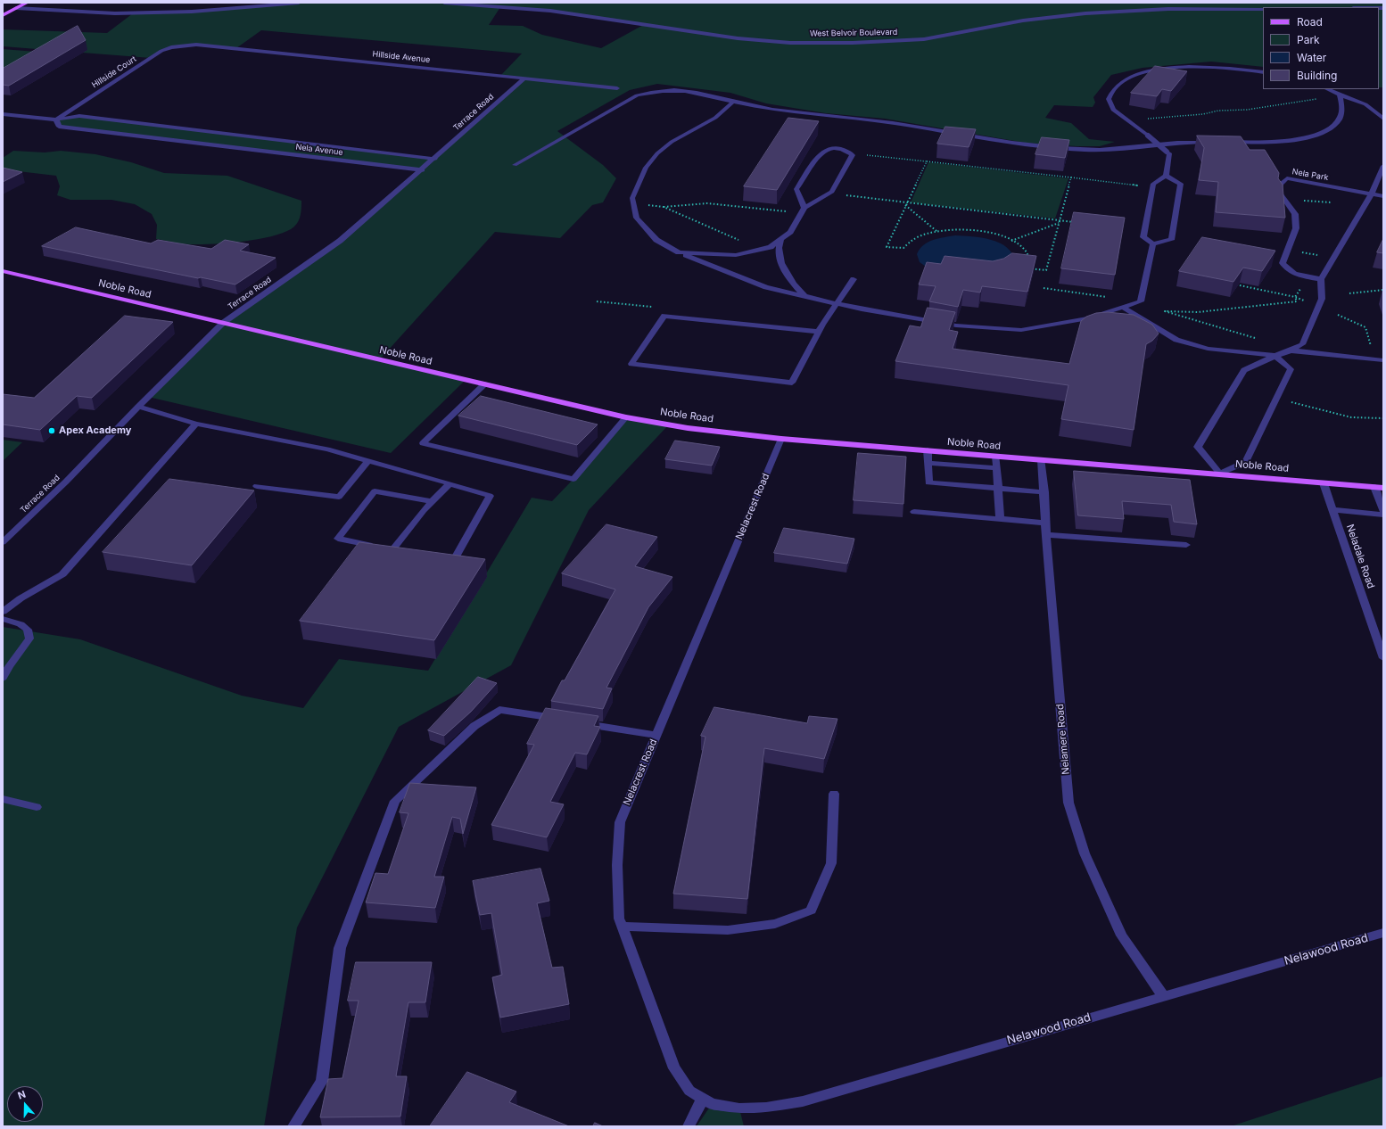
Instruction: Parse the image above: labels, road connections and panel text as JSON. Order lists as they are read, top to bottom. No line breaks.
{"streets":{"main road":["Noble Road"],"street":["West Belvoir Boulevard","Hillside Avenue","Hillside Court","Terrace Road","Nela Avenue","Nela Park","Nelacrest Road","Neladale Road","Nelamere Road","Nelawood Road"]},"crossings":[["Hillside Avenue","Hillside Court"],["Hillside Avenue","Terrace Road"],["Hillside Court","Nela Avenue"],["Terrace Road","Nela Avenue"],["Terrace Road","Noble Road"],["Noble Road","Nelacrest Road"],["Noble Road","Neladale Road"],["Noble Road","Nelamere Road"],["Nelacrest Road","Nelawood Road"],["Nelamere Road","Nelawood Road"]],"places":["Apex Academy"],"legend":["Road","Park","Water","Building"],"north":"top"}
